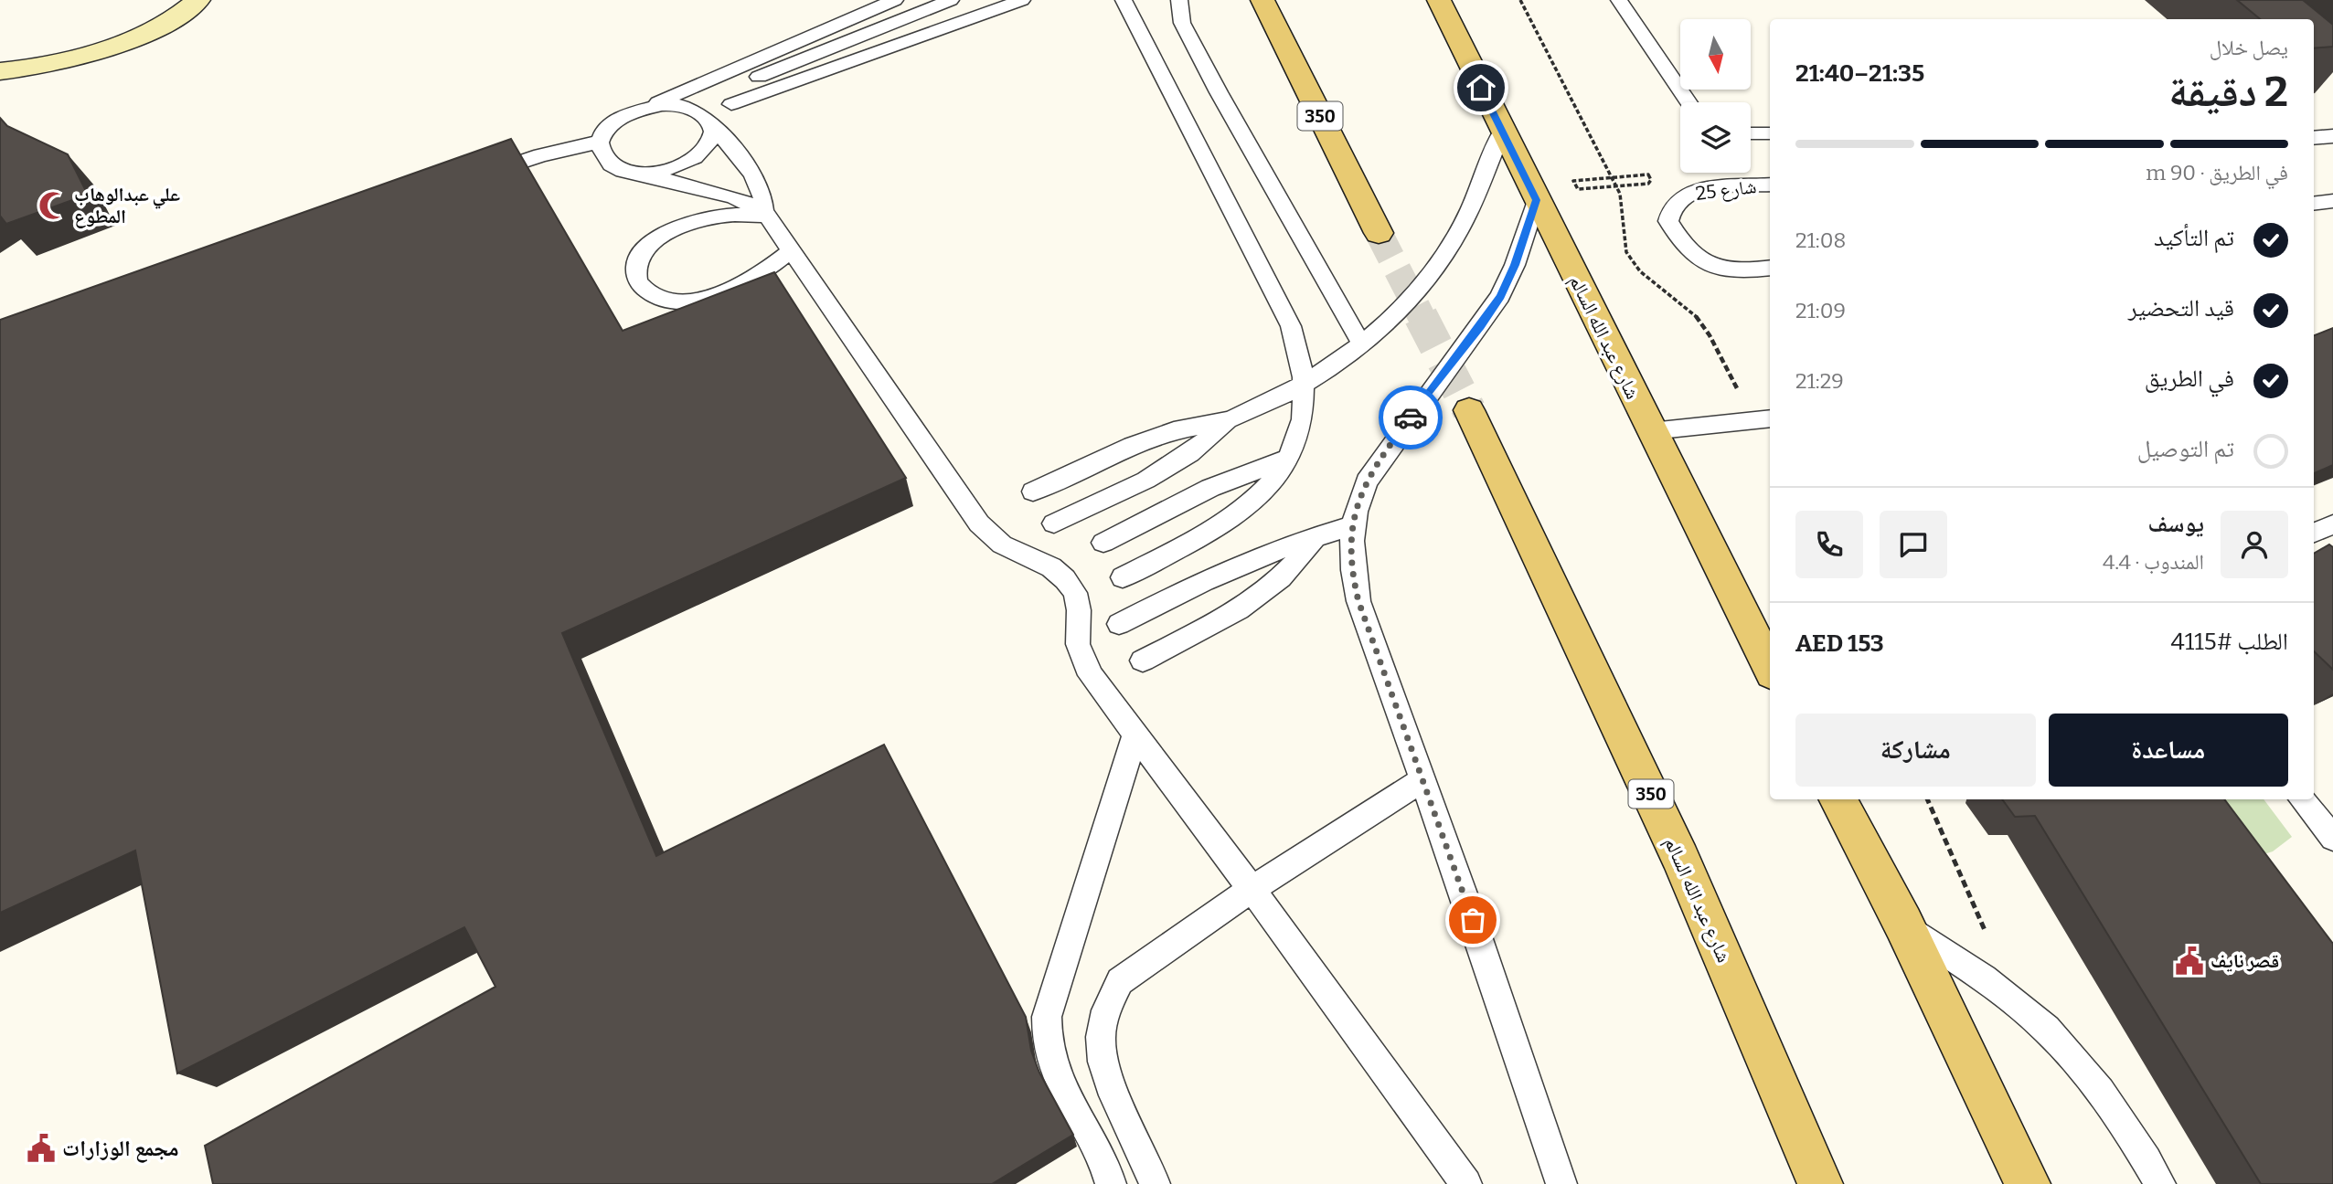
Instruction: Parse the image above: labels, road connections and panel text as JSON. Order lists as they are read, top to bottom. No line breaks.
{"streets":{"main road":["350","شارع عبد الله السالم"],"lane":["شارع 25"]},"places":{"mosque":["علي عبدالوهاب المطوع"],"public building":["قصر نايف","مجمع الوزارات"]},"north":"bottom","page":{"heading":["2 دقيقة","يصل خلال","21:35–21:40"],"panel":["يوسف","المندوب · 4.4","الطلب #4115","AED 153"],"bar":"في الطريق · 90 m","list":[["تم التأكيد","21:08"],["قيد التحضير","21:09"],["في الطريق","21:29"],"تم التوصيل"],"buttons":["مساعدة","مشاركة"]}}
